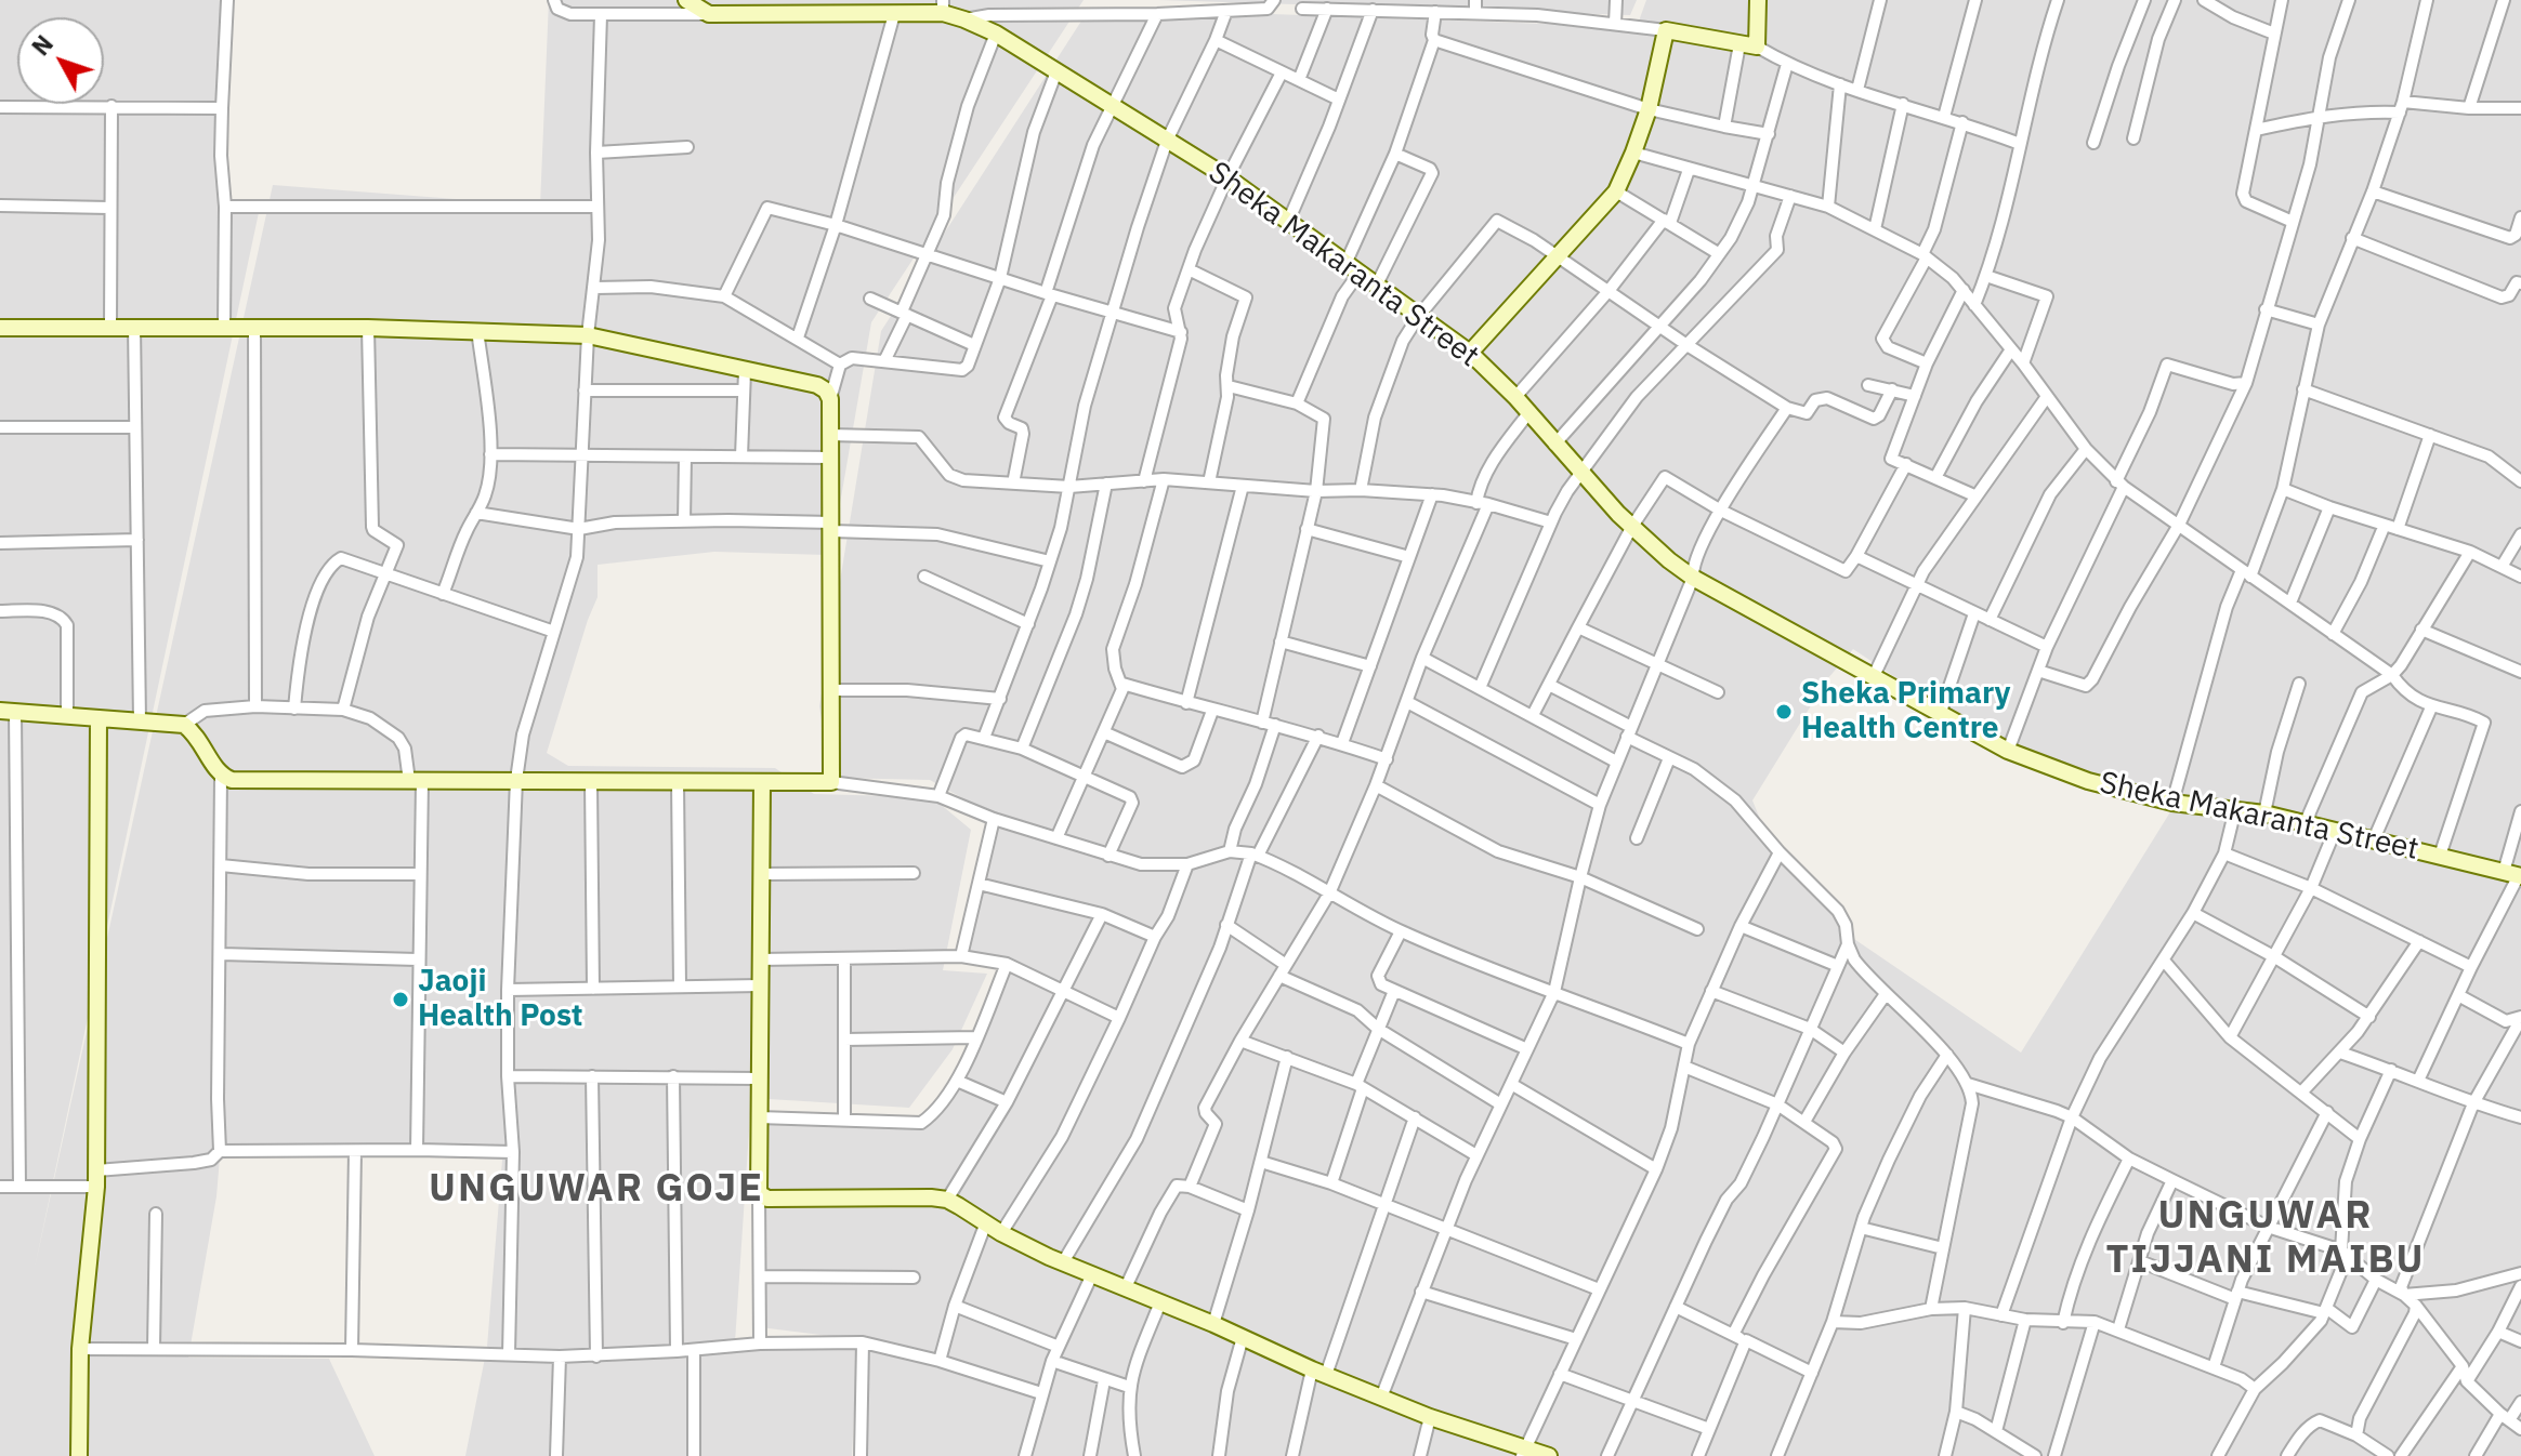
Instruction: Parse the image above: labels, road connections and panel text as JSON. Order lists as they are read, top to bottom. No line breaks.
{"streets":{"street":["Sheka Makaranta Street"]},"districts":["UNGUWAR GOJE","UNGUWAR TIJJANI MAIBU"],"places":["Sheka Primary Health Centre","Jaoji Health Post"],"north":"top left"}
